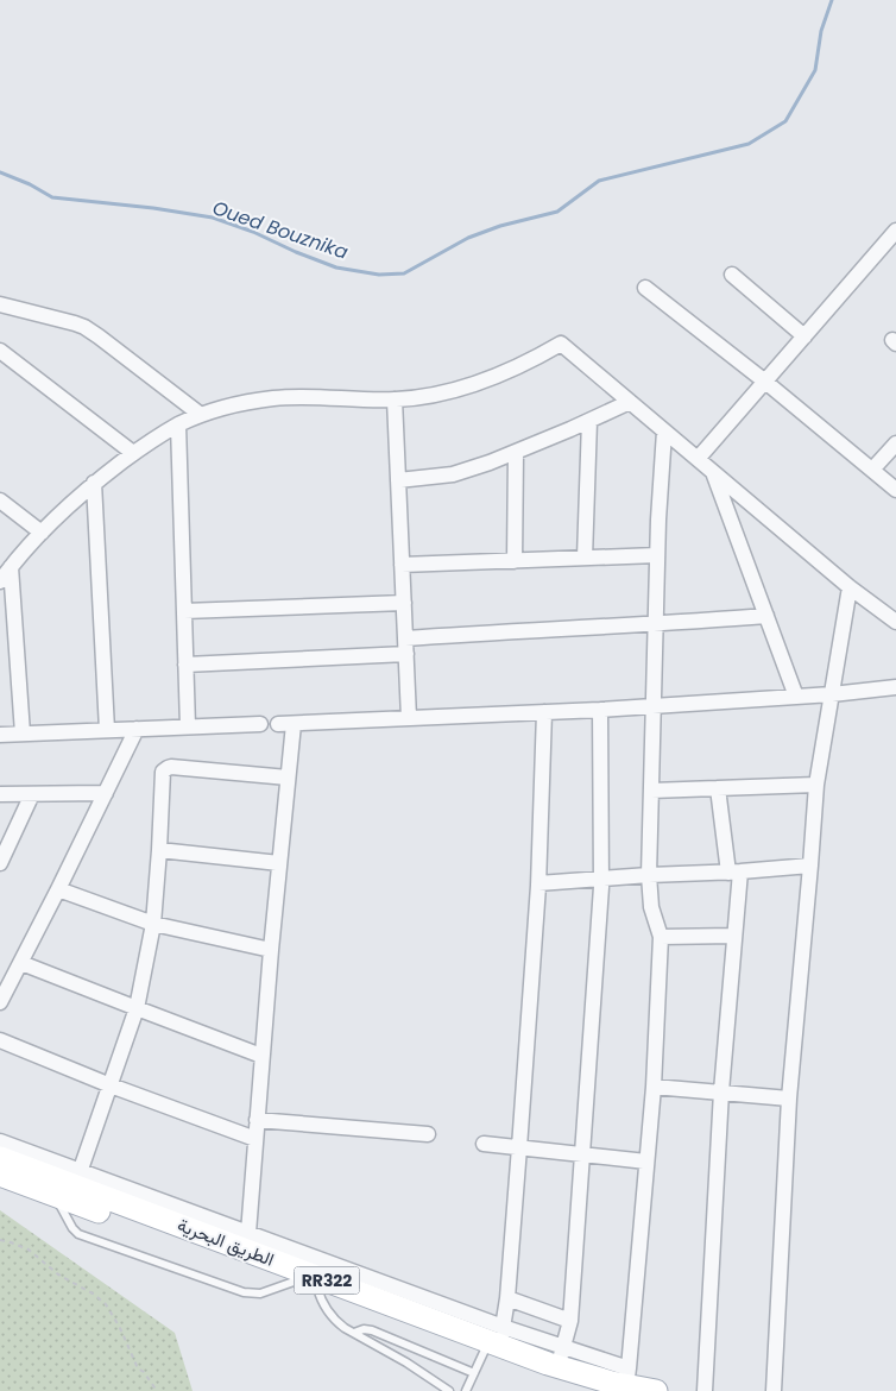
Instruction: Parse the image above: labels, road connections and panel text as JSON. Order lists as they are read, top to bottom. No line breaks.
{"streets":{"main road":["الطريق البحرية","RR322"]},"water":["Oued Bouznika"]}
